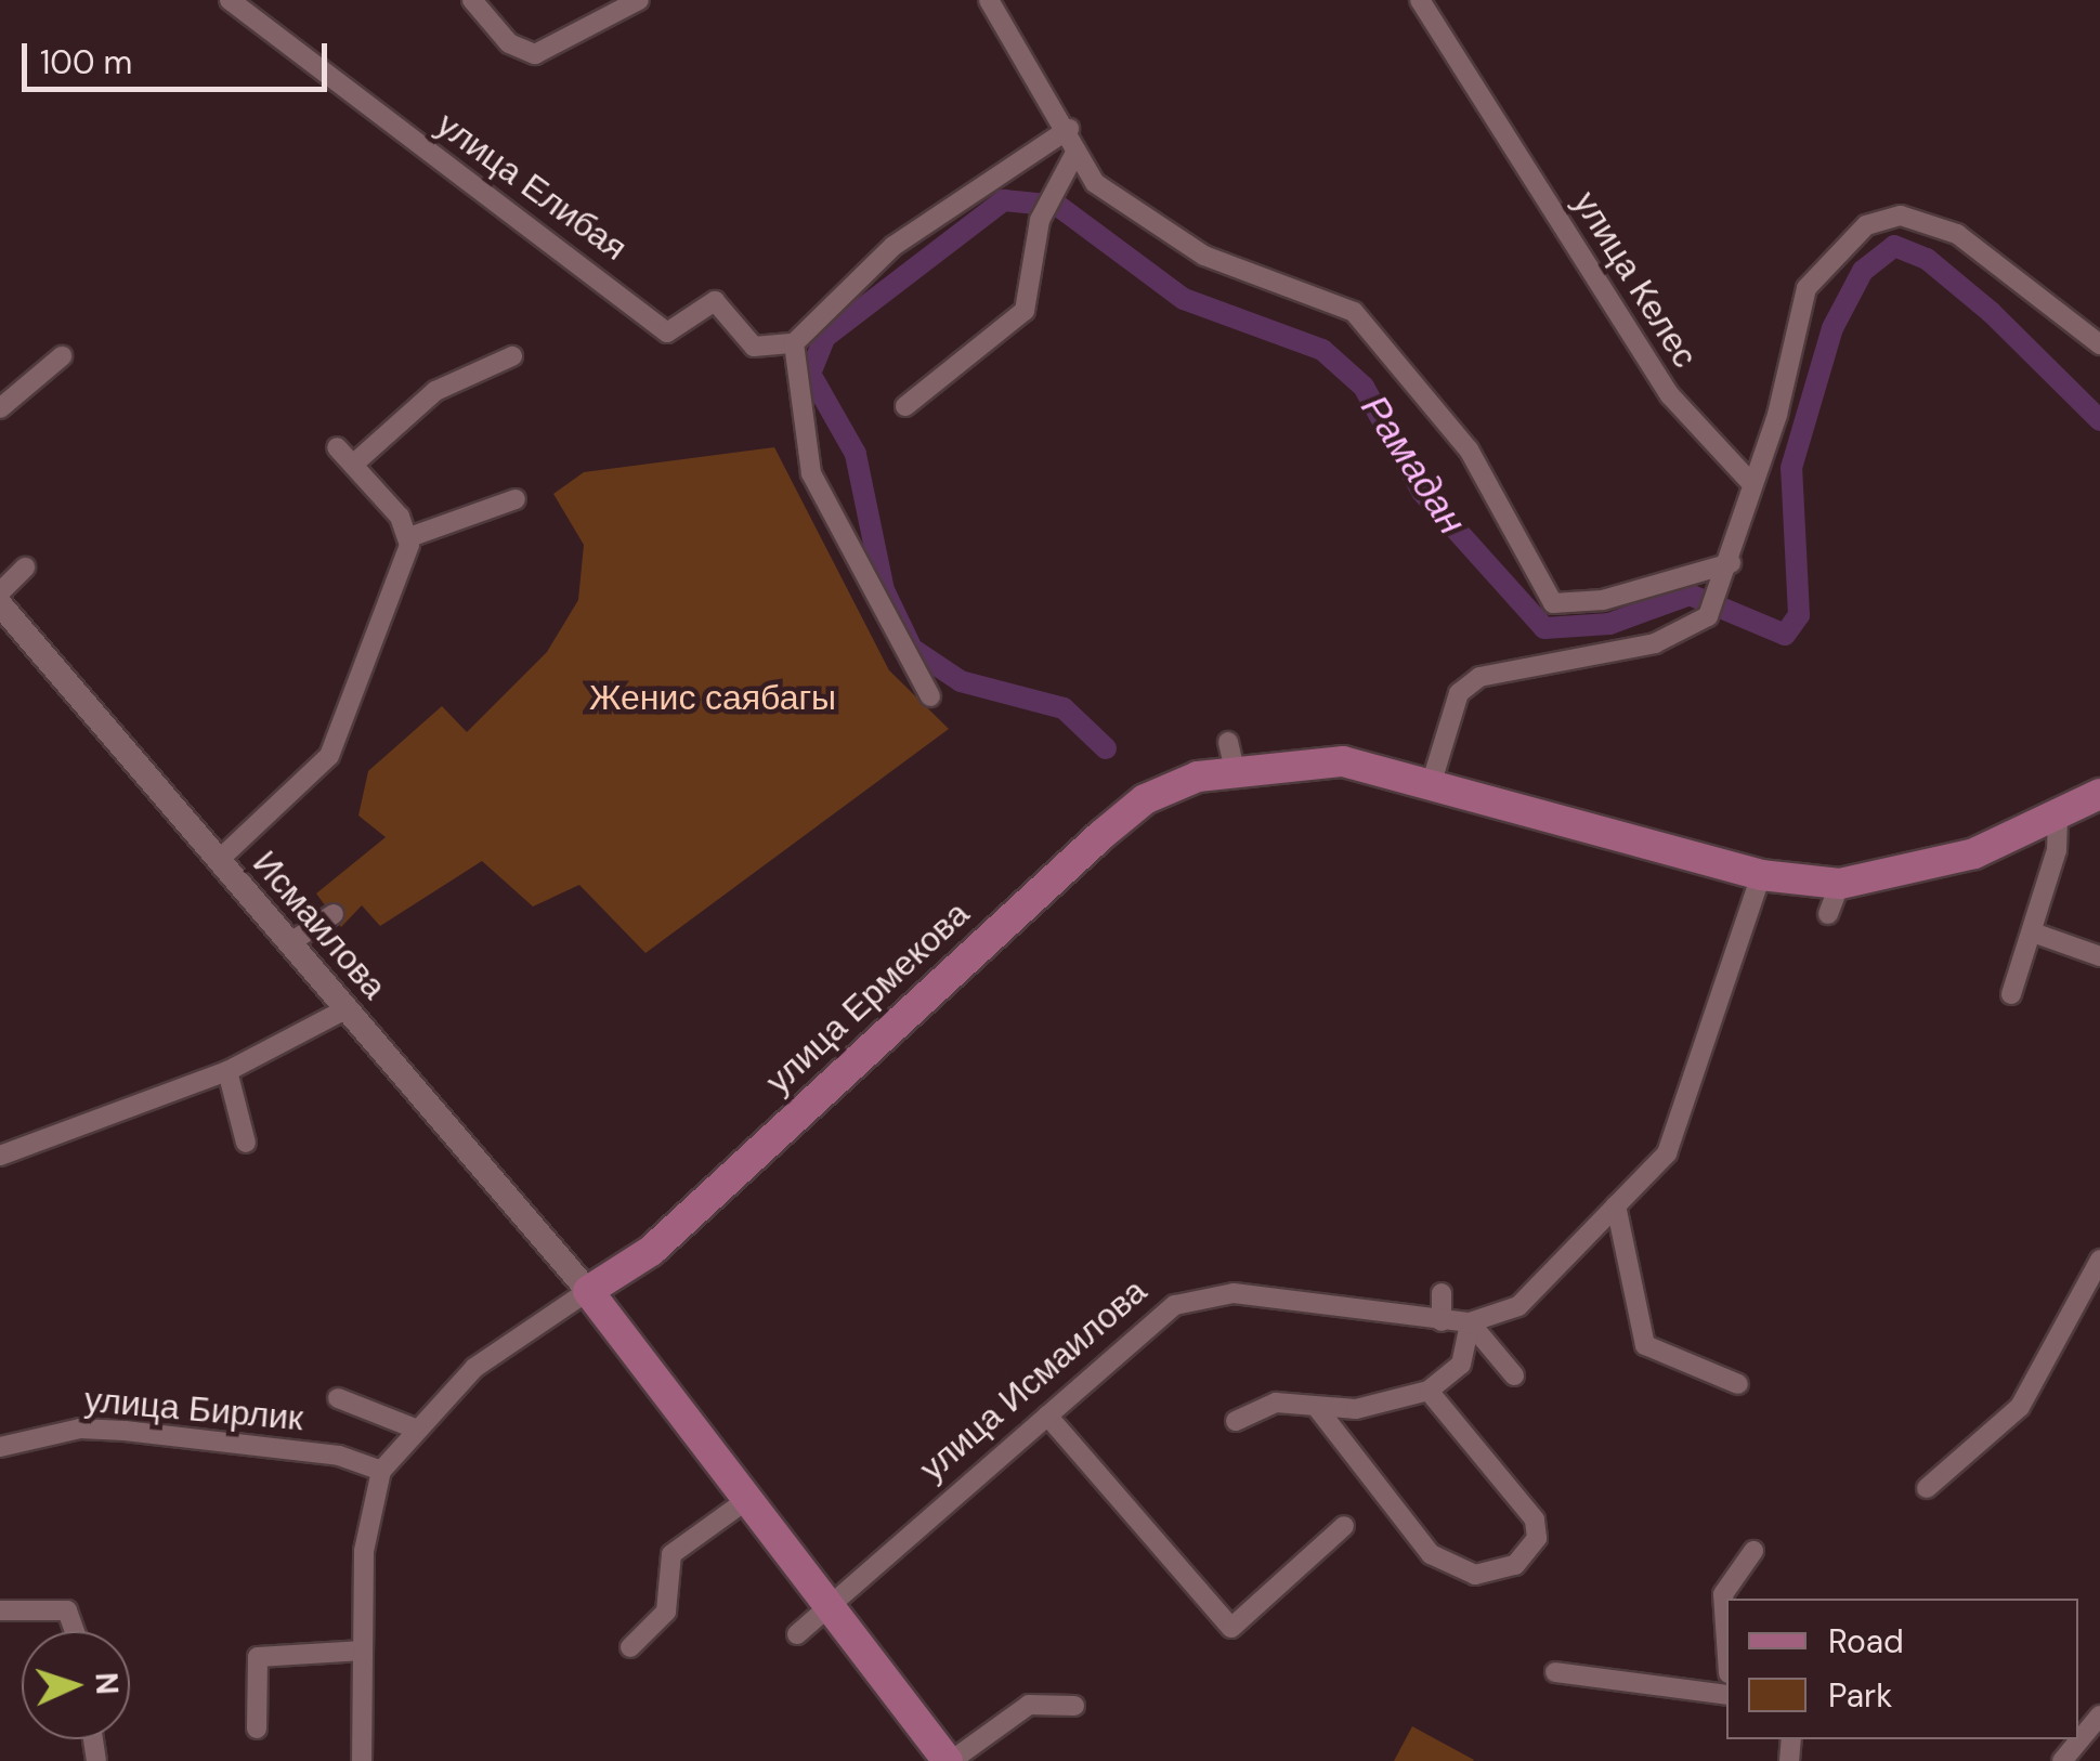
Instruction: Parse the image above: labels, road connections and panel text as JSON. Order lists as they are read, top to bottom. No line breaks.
{"streets":{"main road":["улица Ермекова"],"street":["улица Елибая","улица Келес","Исмаилова","улица Исмаилова","улица Бирлик"]},"crossings":[["Исмаилова","улица Ермекова"],["улица Ермекова","улица Исмаилова"],["улица Ермекова","улица Бирлик"]],"water":["Рамадан"],"parks":["Женис саябагы"],"legend":["Road","Park"],"scale_bar":"100 m","north":"right"}
